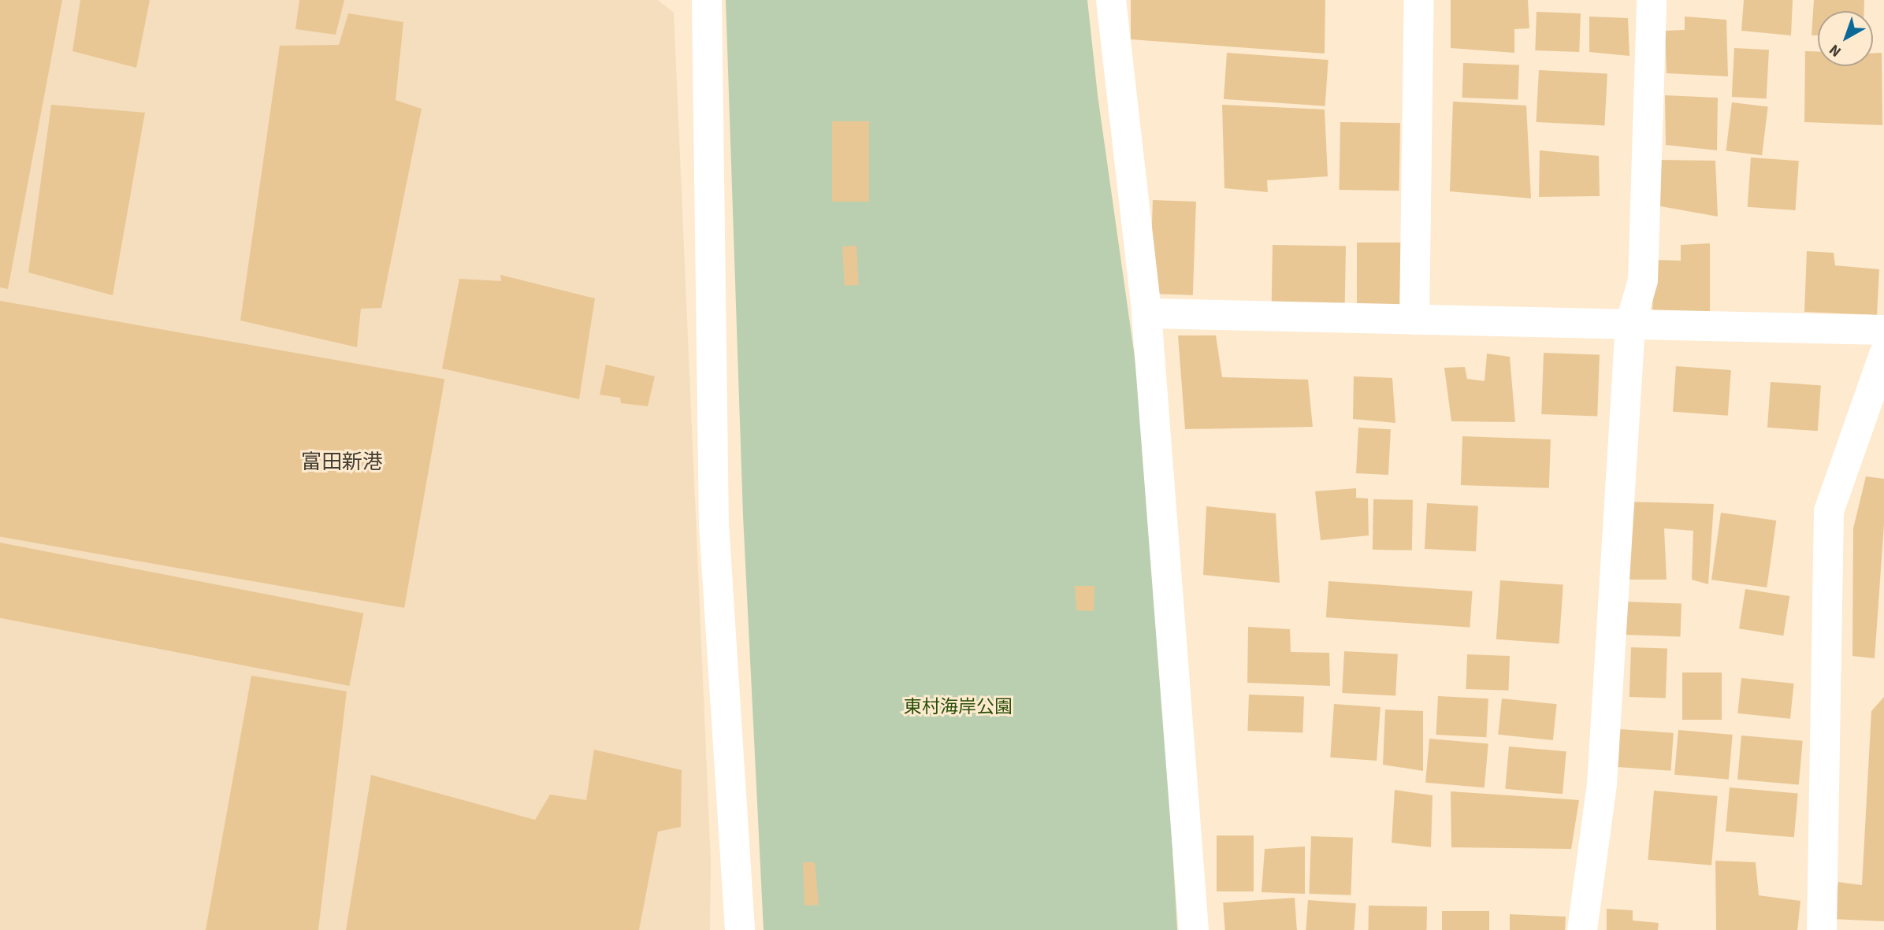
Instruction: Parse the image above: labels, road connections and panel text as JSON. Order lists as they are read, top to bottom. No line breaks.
{"districts":["富田新港"],"parks":["東村海岸公園"],"north":"bottom left"}
